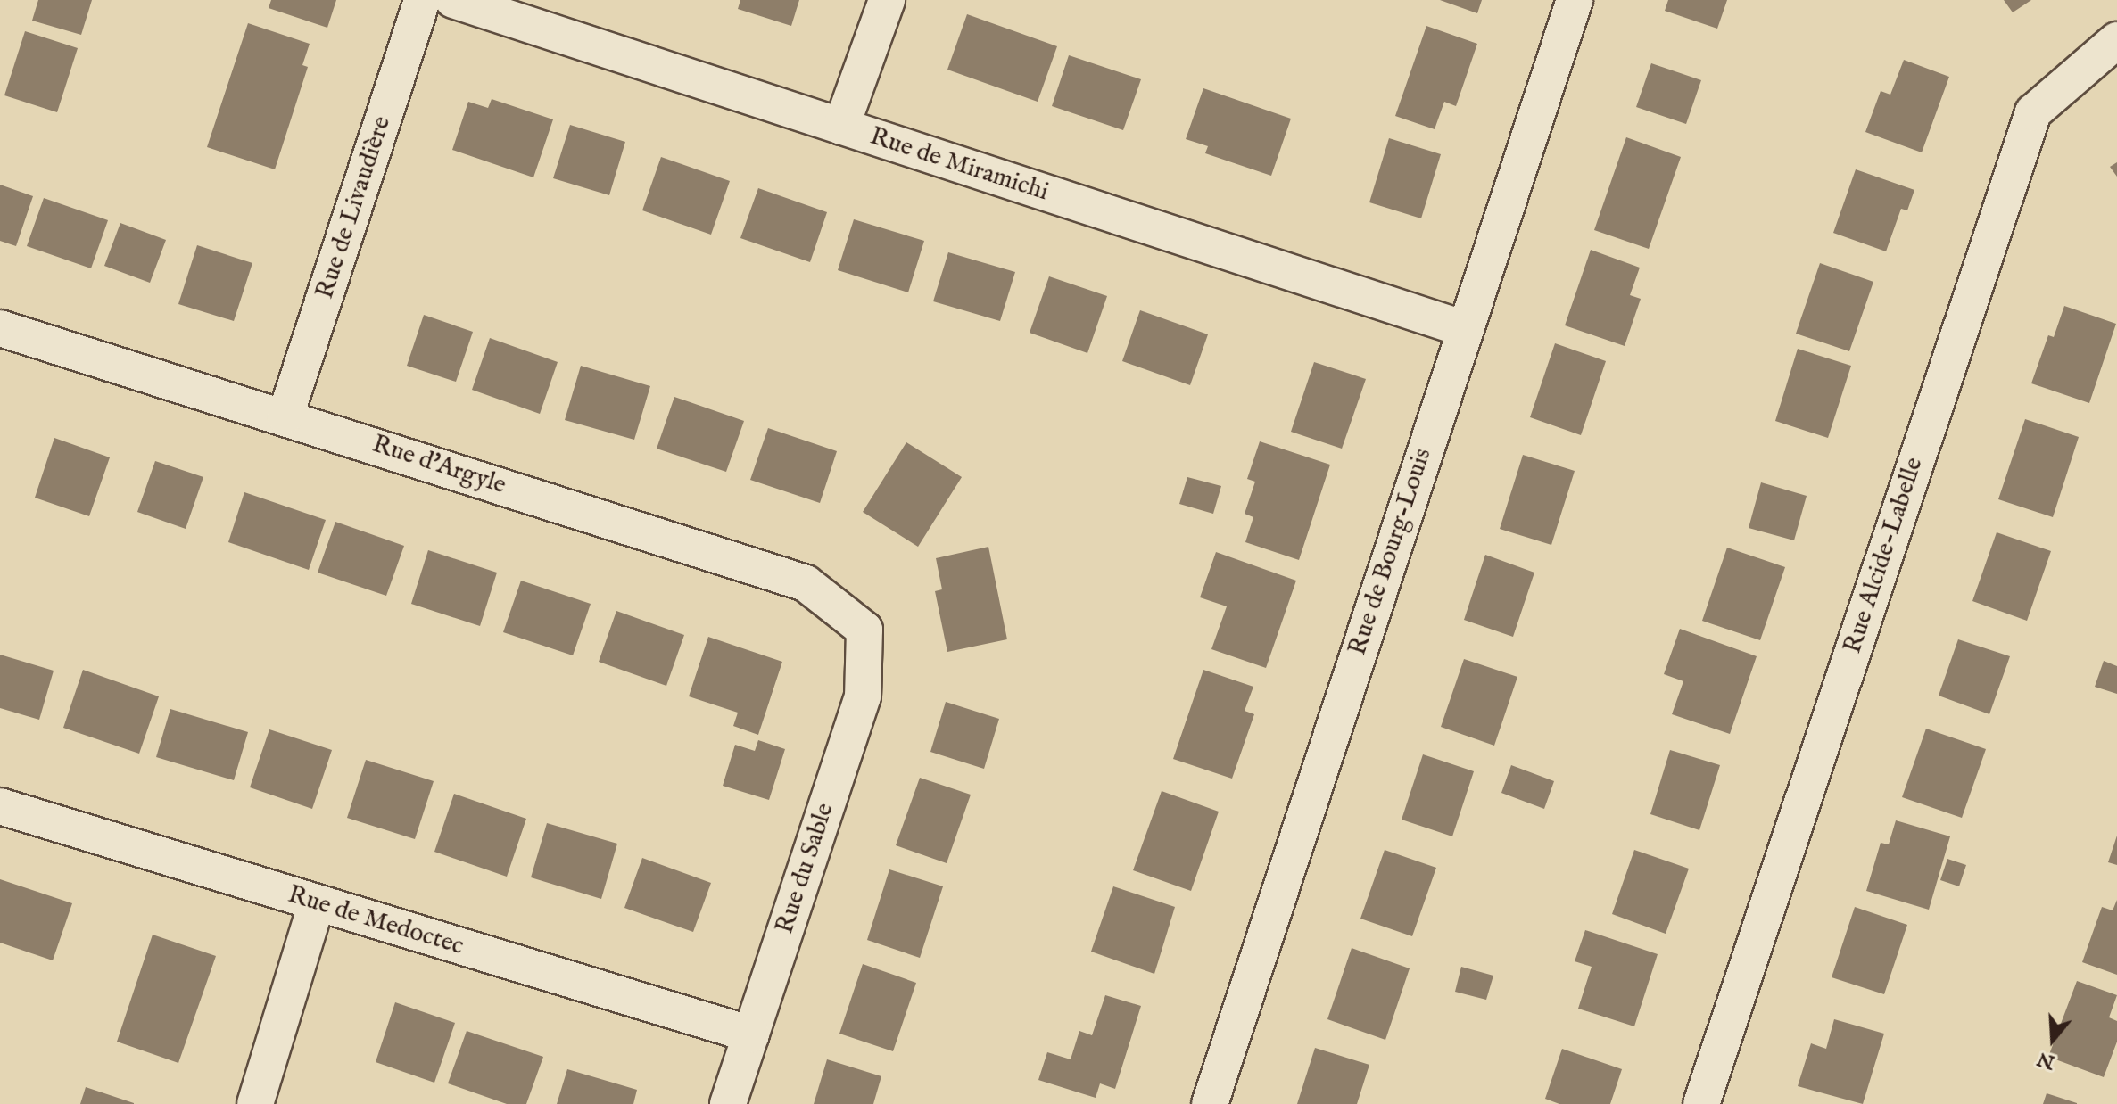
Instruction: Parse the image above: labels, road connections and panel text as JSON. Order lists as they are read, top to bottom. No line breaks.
{"streets":{"street":["Rue de Miramichi","Rue de Livaudière","Rue d'Argyle","Rue de Bourg-Louis","Rue Alcide-Labelle","Rue du Sable","Rue de Medoctec"]},"crossings":[["Rue de Miramichi","Rue de Bourg-Louis"],["Rue de Livaudière","Rue d'Argyle"],["Rue d'Argyle","Rue du Sable"],["Rue du Sable","Rue de Medoctec"]],"north":"bottom"}
